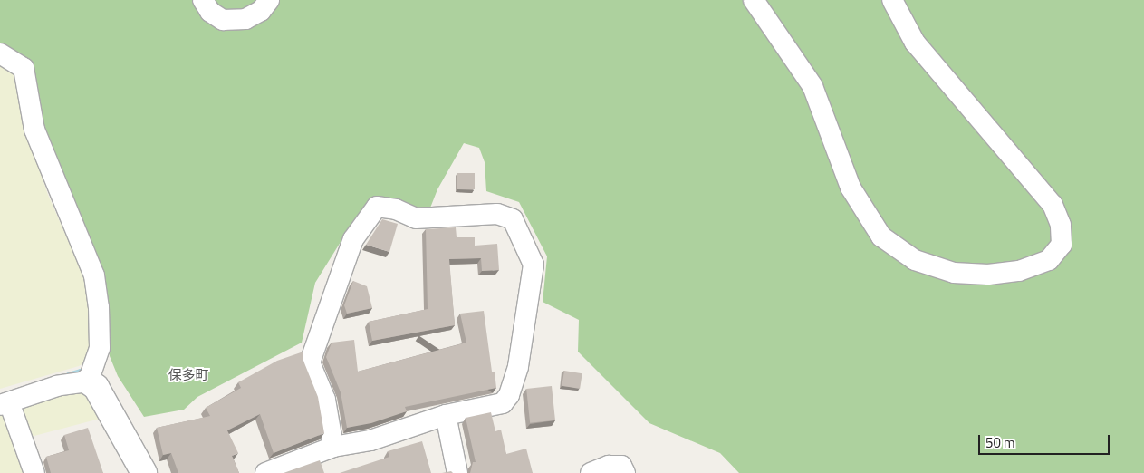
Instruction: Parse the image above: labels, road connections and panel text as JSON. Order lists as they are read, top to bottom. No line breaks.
{"districts":["保多町"],"scale_bar":"50 m"}
